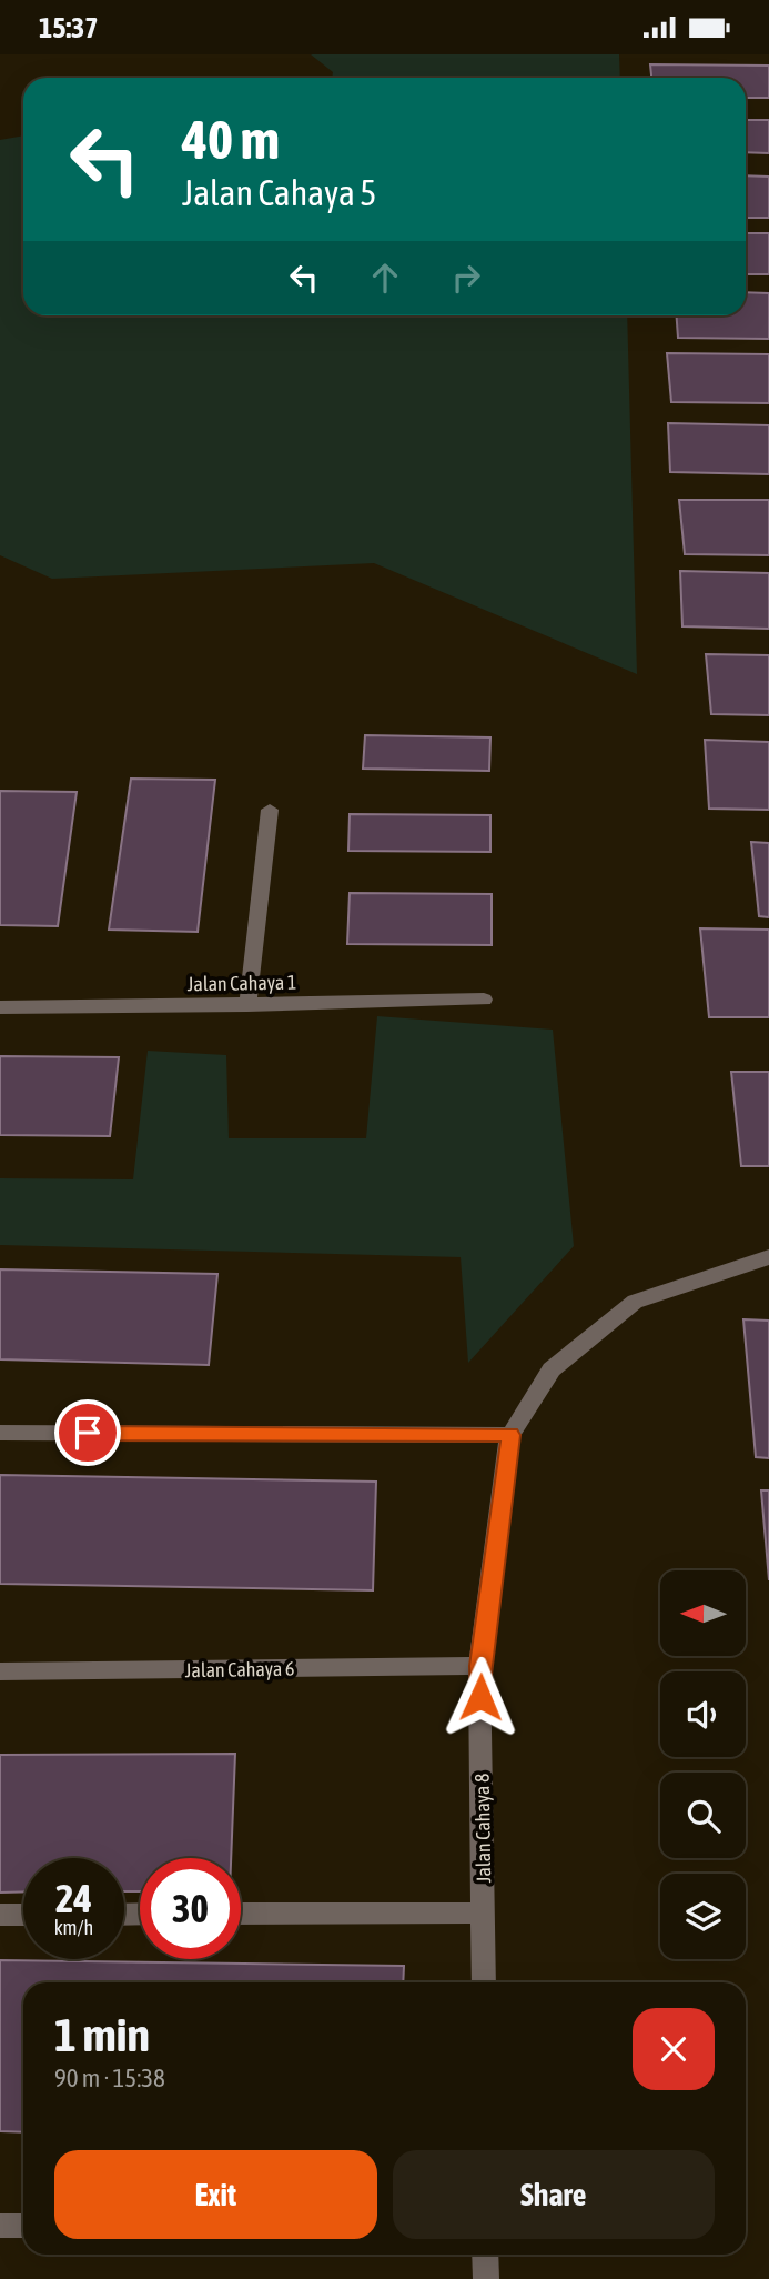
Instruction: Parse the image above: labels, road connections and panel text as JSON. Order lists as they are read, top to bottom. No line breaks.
{"streets":{"street":["Jalan Cahaya 1","Jalan Cahaya 6","Jalan Cahaya 8"]},"crossings":[["Jalan Cahaya 6","Jalan Cahaya 8"]],"north":"left","page":{"status":"15:37","turn":["40 m","Jalan Cahaya 5"],"speed":"24 km/h","limit":"30","heading":["1 min","90 m · 15:38"],"buttons":["Exit","Share"]}}
